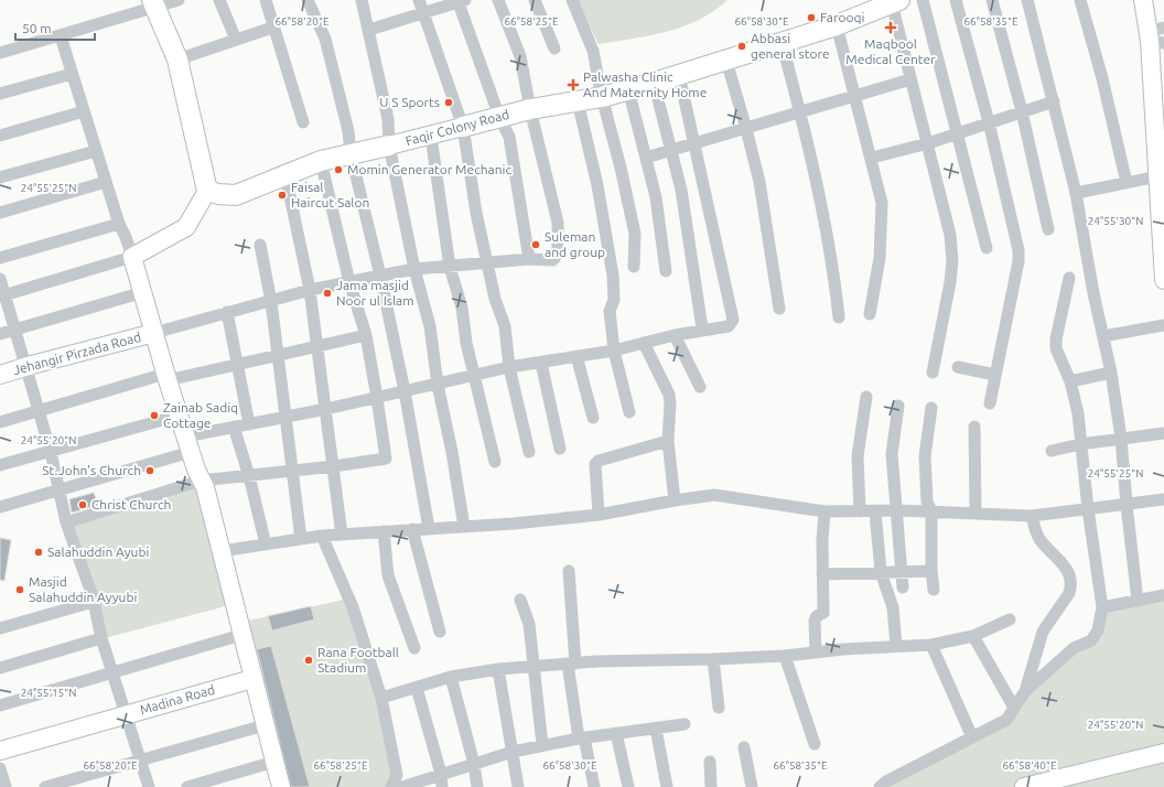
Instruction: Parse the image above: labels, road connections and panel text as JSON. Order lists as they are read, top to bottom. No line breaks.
{"streets":{"main road":["Faqir Colony Road","Jehangir Pirzada Road","Madina Road"]},"places":{"other":["Farooqi","Abbasi general store","U S Sports","Momin Generator Mechanic","Faisal Haircut Salon","Suleman and group","Jama masjid Noor ul Islam","Zainab Sadiq Cottage","St.John's Church","Christ Church","Salahuddin Ayubi","Masjid Salahuddin Ayyubi","Rana Football Stadium"],"health":["Maqbool Medical Center","Palwasha Clinic And Maternity Home"]},"scale_bar":"50 m","coordinates":["66°58'20\"E","66°58'25\"E","66°58'30\"E","66°58'35\"E","24°55'25\"N","24°55'30\"N","24°55'20\"N","24°55'15\"N","66°58'40\"E"]}
